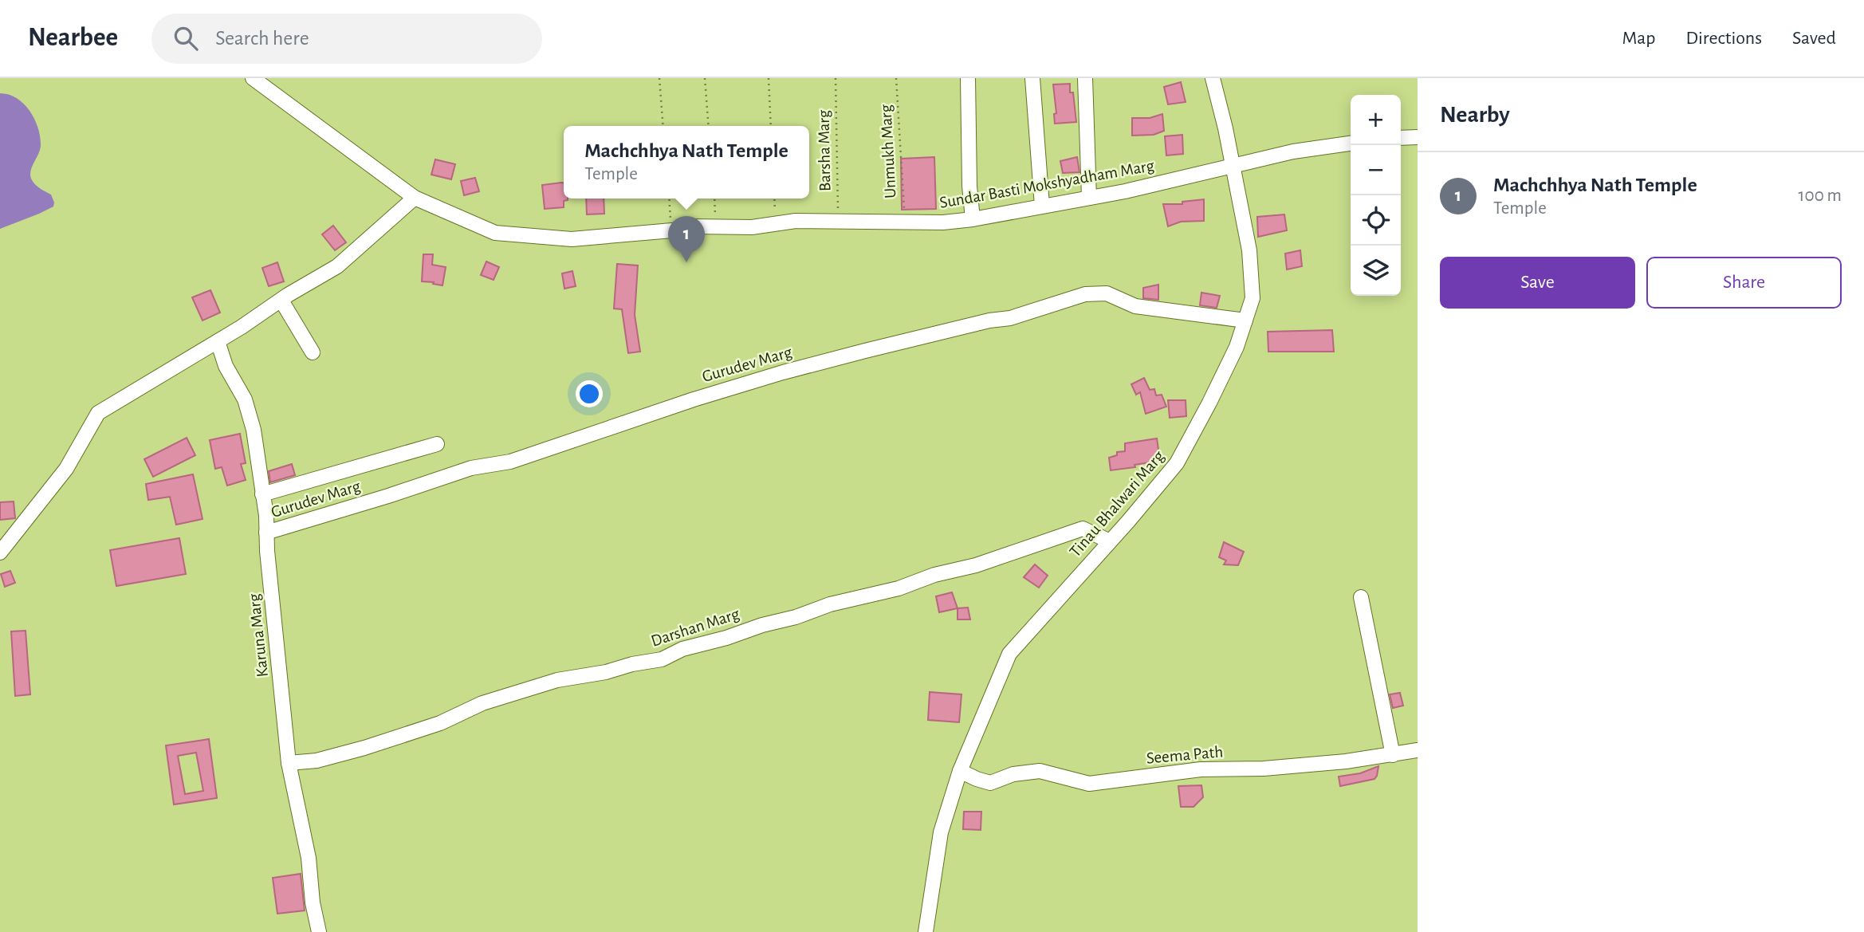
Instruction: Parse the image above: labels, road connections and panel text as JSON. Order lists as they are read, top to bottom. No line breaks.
{"streets":{"street":["Sundar Basti Mokshyadham Marg","Gurudev Marg","Tinau Bhalwari Marg","Darshan Marg","Karuna Marg","Seema Path"],"path":["Barsha Marg","Unmukh Marg"]},"crossings":[["Barsha Marg","Sundar Basti Mokshyadham Marg"],["Unmukh Marg","Sundar Basti Mokshyadham Marg"],["Sundar Basti Mokshyadham Marg","Tinau Bhalwari Marg"],["Gurudev Marg","Tinau Bhalwari Marg"],["Gurudev Marg","Karuna Marg"],["Tinau Bhalwari Marg","Darshan Marg"],["Tinau Bhalwari Marg","Seema Path"],["Darshan Marg","Karuna Marg"]],"page":{"header":"Nearbee","search":"Search here","nav":["Map","Directions","Saved"],"heading":"Nearby","map_buttons":["+","−"],"popup":["Machchhya Nath Temple","Temple"],"list":[{"mark":"1","name":"Machchhya Nath Temple","note":"Temple","value":"100 m"}],"pins":"1","buttons":["Save","Share"]}}
